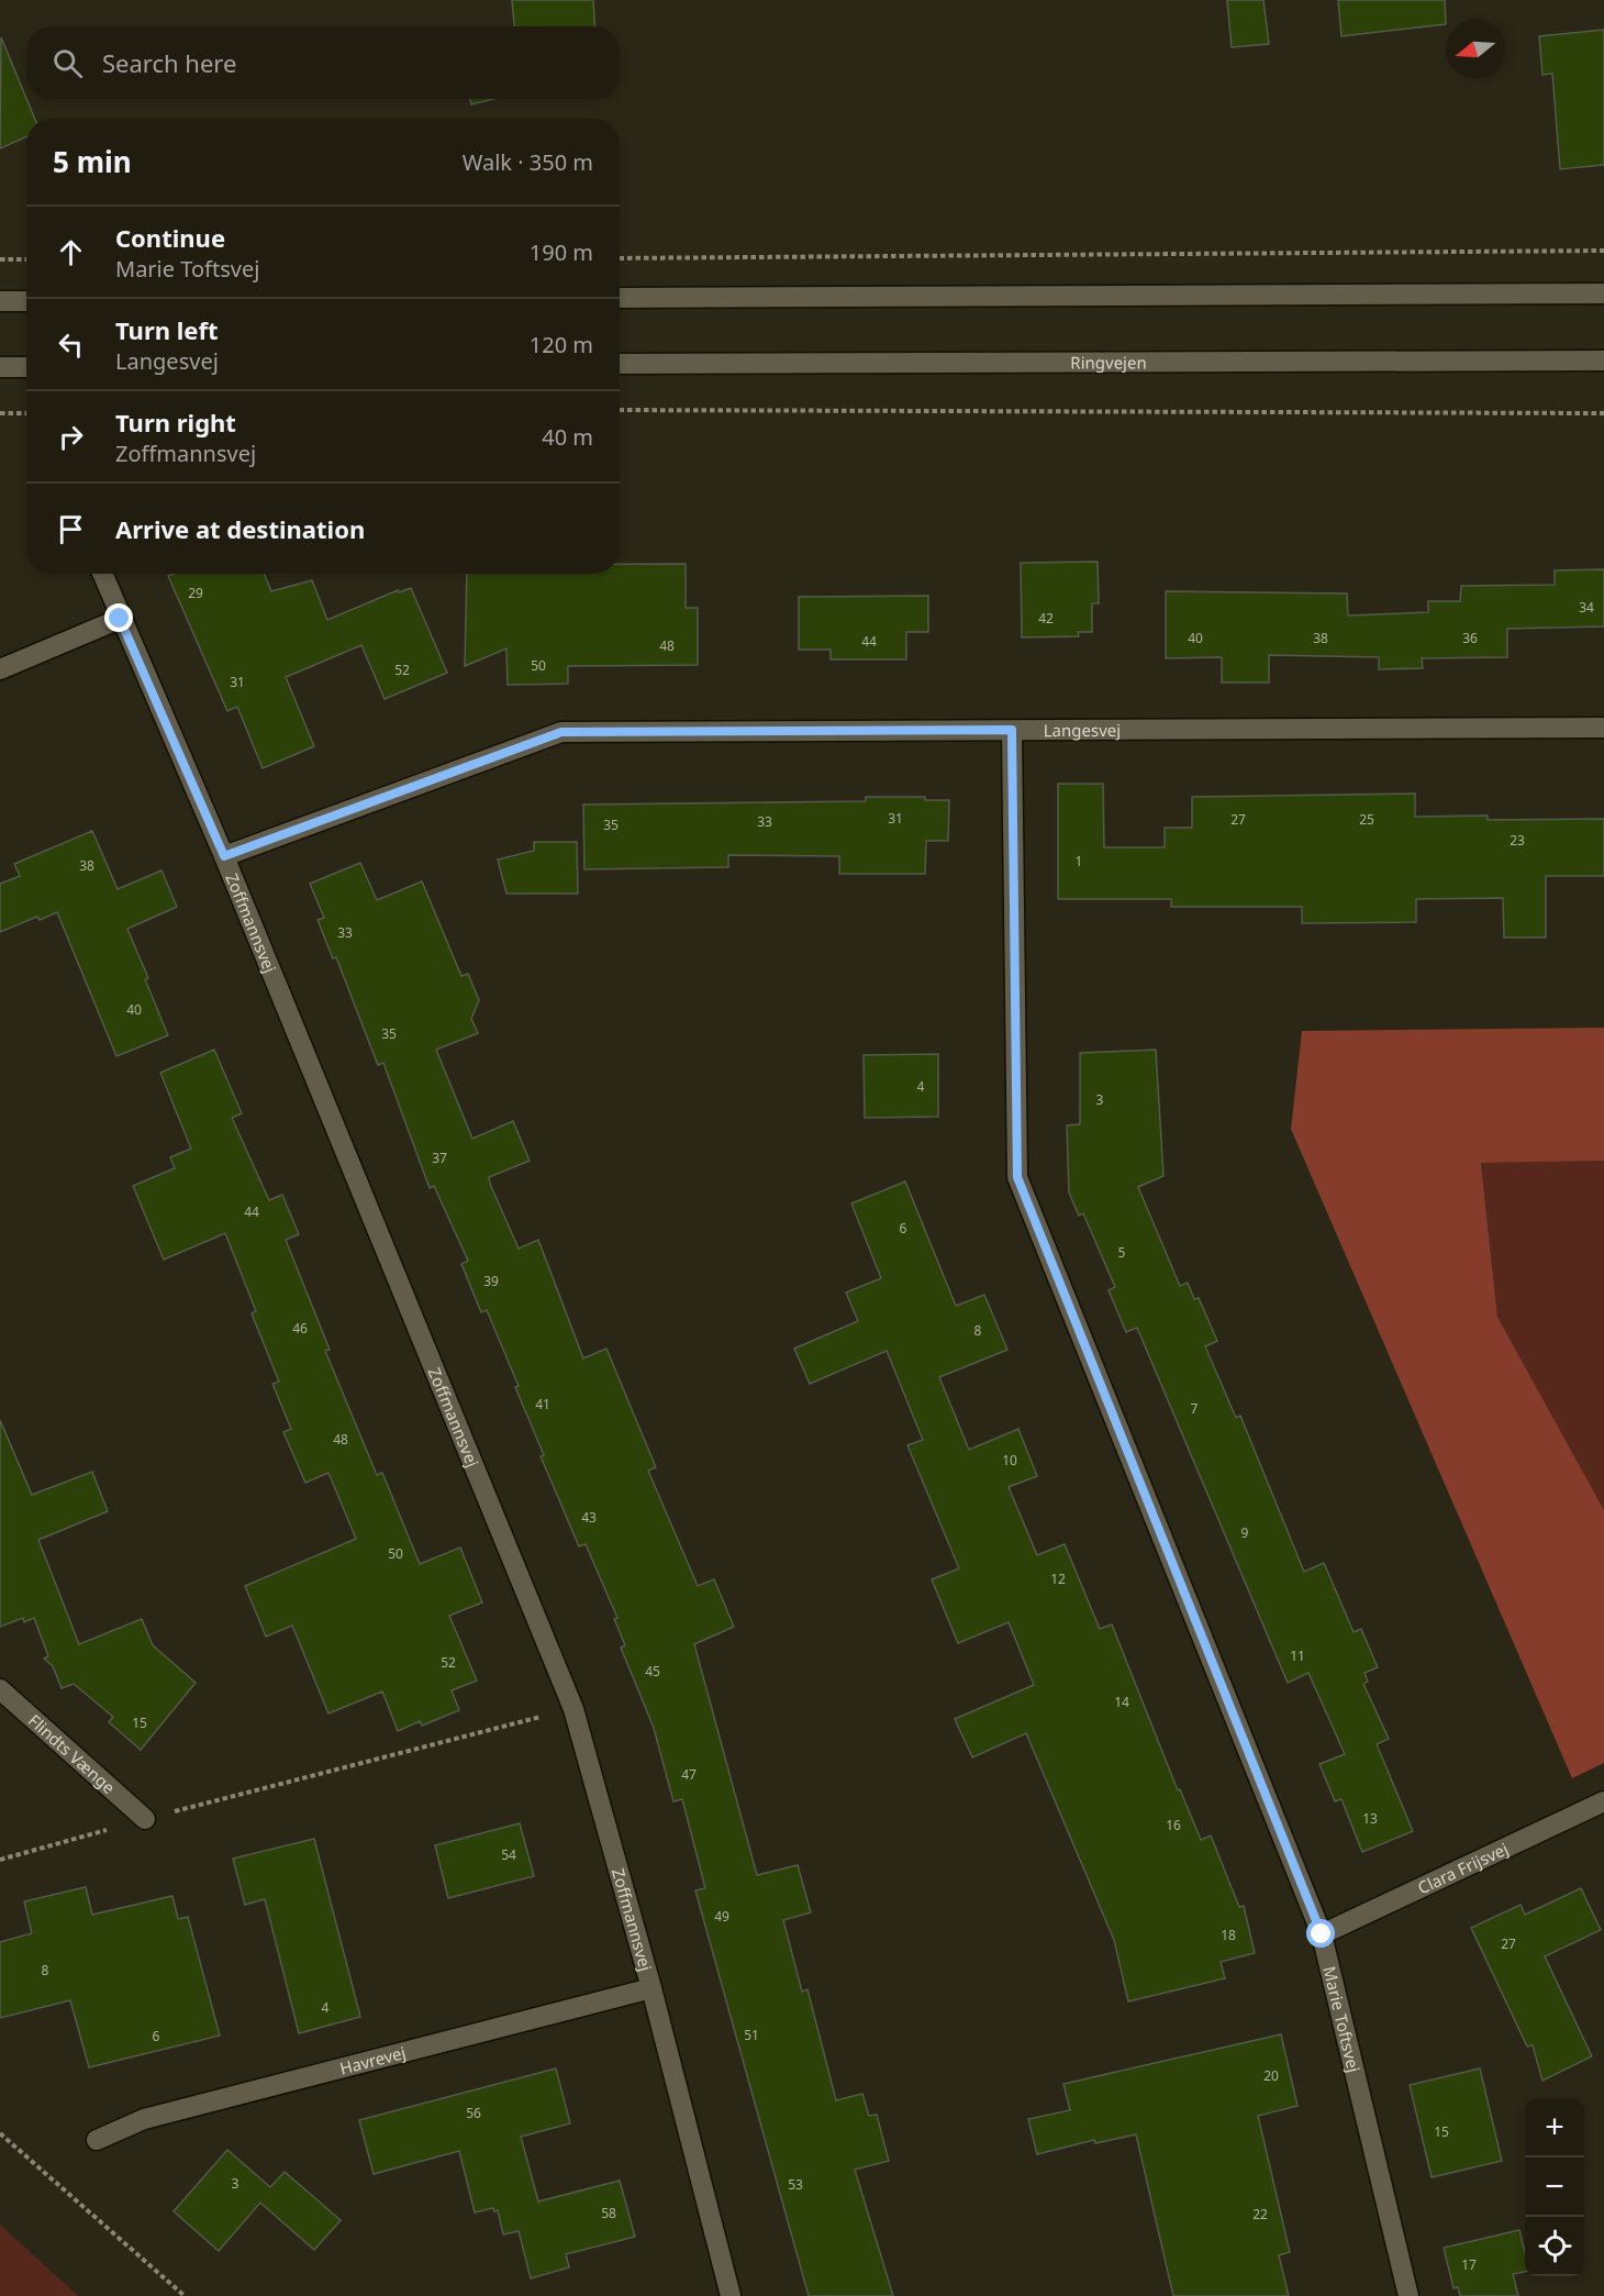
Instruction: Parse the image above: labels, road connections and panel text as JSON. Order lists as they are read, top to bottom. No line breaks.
{"streets":{"street":["Ringvejen","Langesvej","Zoffmannsvej","Flindts Vænge","Clara Frijsvej","Marie Toftsvej","Havrevej"]},"crossings":[["Langesvej","Zoffmannsvej"],["Langesvej","Marie Toftsvej"],["Zoffmannsvej","Havrevej"],["Clara Frijsvej","Marie Toftsvej"]],"house_numbers":["29","34","42","40","38","36","44","48","50","52","31","31","27","25","33","35","23","1","38","33","40","35","4","3","37","44","6","5","39","46","8","41","7","48","10","43","9","50","12","11","52","45","14","15","47","13","16","54","49","18","27","8","4","51","6","20","56","15","3","53","58","22","17"],"north":"left","page":{"search":"Search here","heading":["5 min","Walk · 350 m"],"list":[["Continue","Marie Toftsvej","190 m"],["Turn left","Langesvej","120 m"],["Turn right","Zoffmannsvej","40 m"],"Arrive at destination"],"map_buttons":["+","−"]}}
